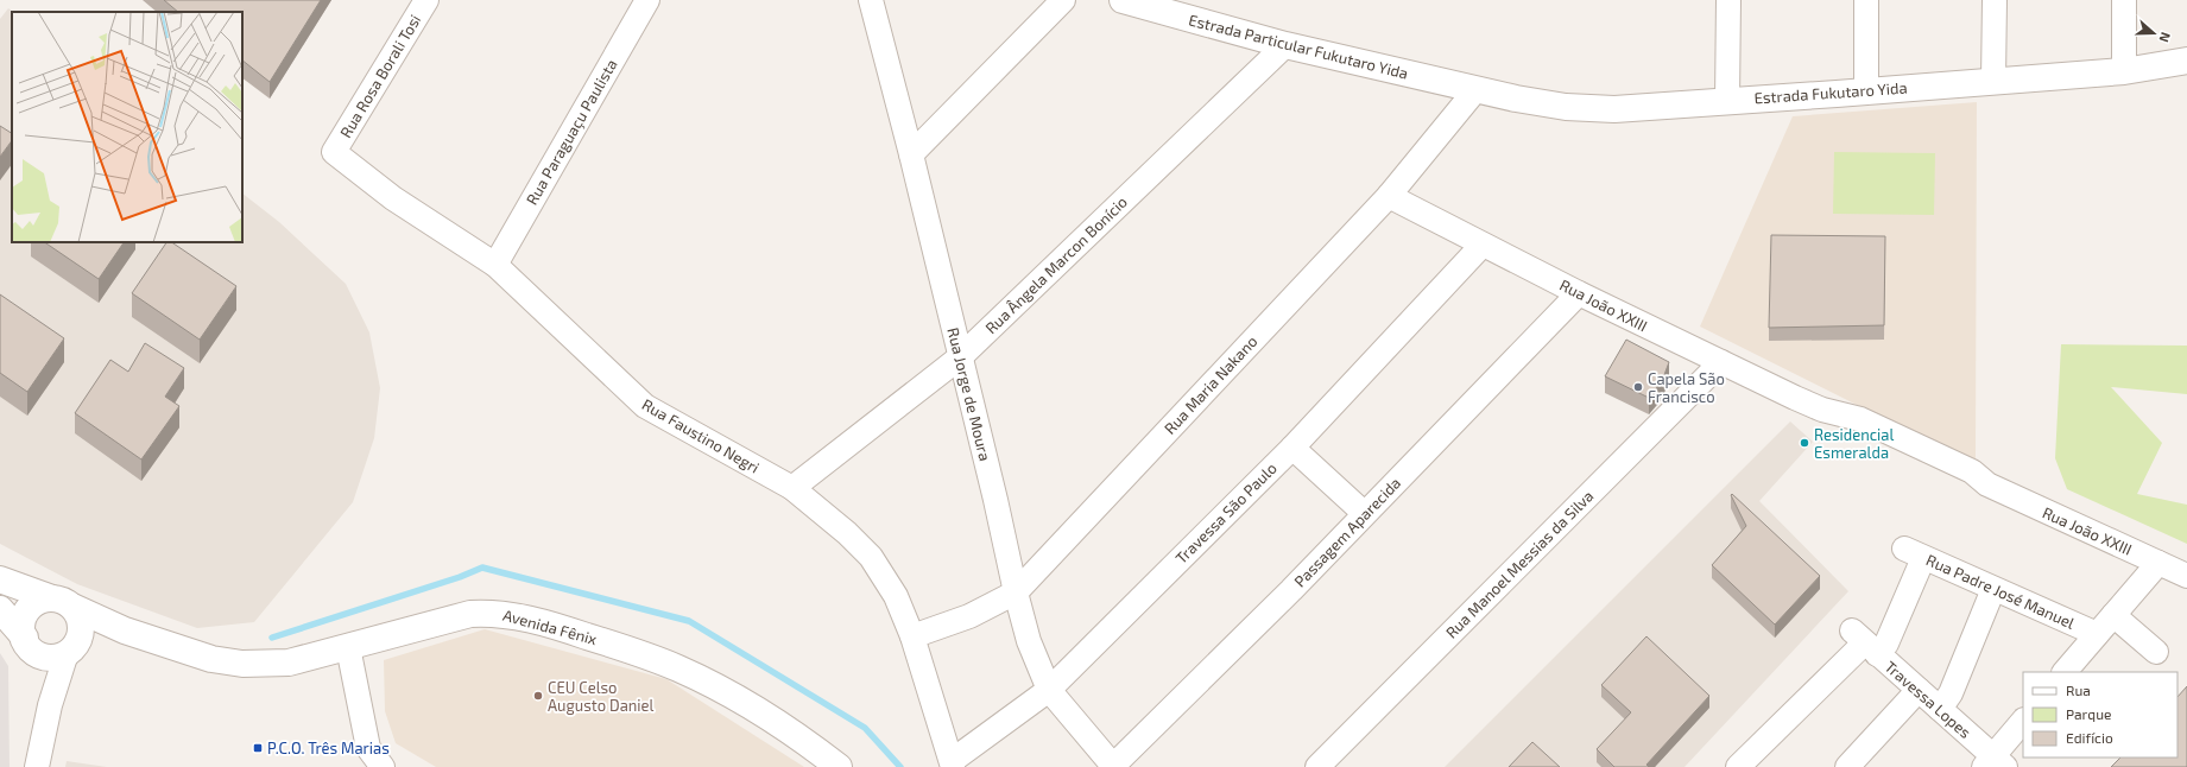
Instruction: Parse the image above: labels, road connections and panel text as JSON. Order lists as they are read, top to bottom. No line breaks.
{"streets":{"street":["Estrada Particular Fukutaro Yida","Rua Rosa Borali Tosi","Estrada Fukutaro Yida","Rua Paraguaçu Paulista","Rua Ângela Marcon Bonício","Rua João XXIII","Rua Maria Nakano","Rua Jorge de Moura","Rua Faustino Negri","Travessa São Paulo","Passagem Aparecida","Rua Manoel Messias da Silva","Rua Padre José Manuel","Avenida Fênix","Travessa Lopes"]},"crossings":[["Estrada Particular Fukutaro Yida","Estrada Fukutaro Yida"],["Estrada Particular Fukutaro Yida","Rua Ângela Marcon Bonício"],["Estrada Particular Fukutaro Yida","Rua Maria Nakano"],["Rua Rosa Borali Tosi","Rua Faustino Negri"],["Estrada Fukutaro Yida","Rua Maria Nakano"],["Rua Paraguaçu Paulista","Rua Faustino Negri"],["Rua Ângela Marcon Bonício","Rua Jorge de Moura"],["Rua Ângela Marcon Bonício","Rua Faustino Negri"],["Rua João XXIII","Rua Maria Nakano"],["Rua João XXIII","Travessa São Paulo"],["Rua João XXIII","Passagem Aparecida"],["Rua João XXIII","Rua Manoel Messias da Silva"],["Rua Maria Nakano","Rua Jorge de Moura"],["Rua Maria Nakano","Rua Faustino Negri"],["Rua Jorge de Moura","Travessa São Paulo"],["Rua Jorge de Moura","Passagem Aparecida"],["Rua Faustino Negri","Travessa São Paulo"],["Rua Padre José Manuel","Travessa Lopes"]],"places":{"other":["Capela São Francisco","Residencial Esmeralda","CEU Celso Augusto Daniel"],"transit":["P.C.O. Três Marias"]},"legend":["Rua","Parque","Edifício"],"north":"right"}
